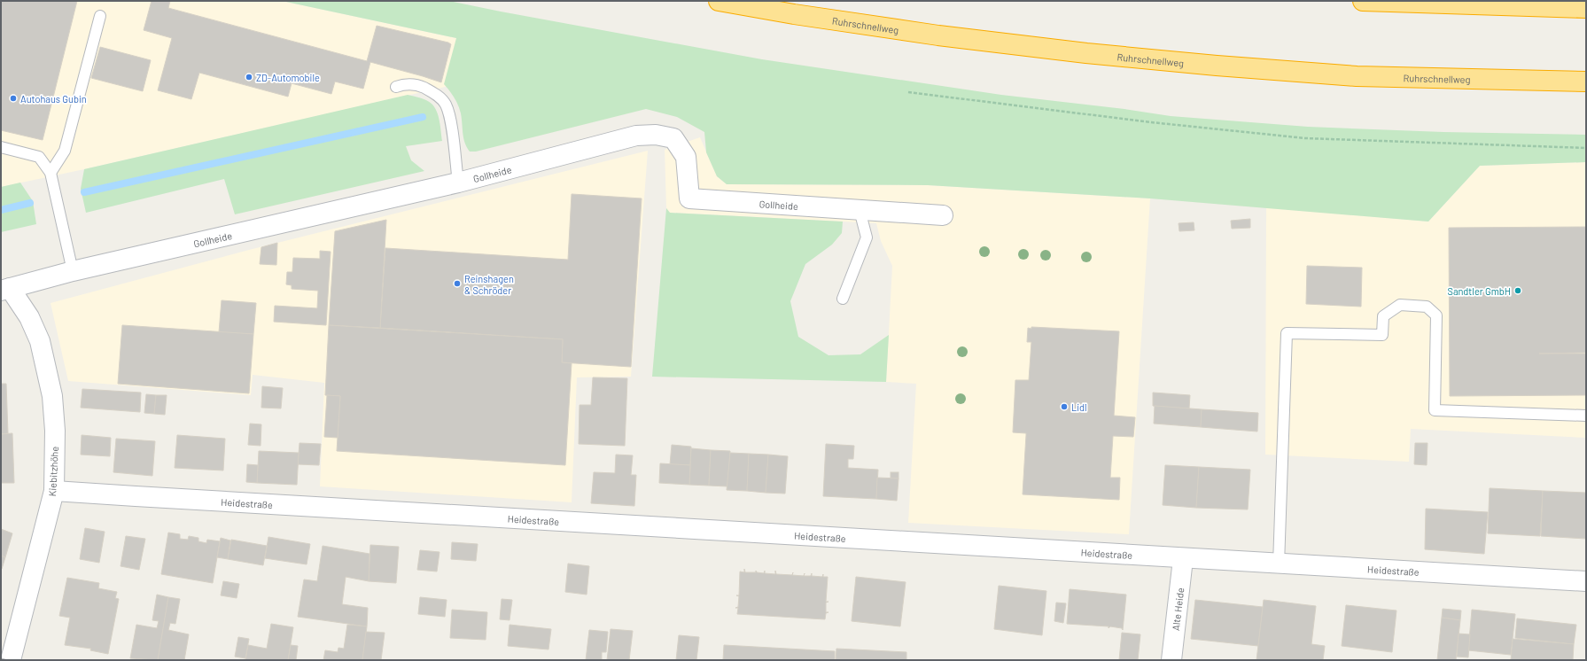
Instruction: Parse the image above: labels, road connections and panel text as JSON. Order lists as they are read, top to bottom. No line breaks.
{"streets":{"highway":["Ruhrschnellweg"],"street":["Gollheide","Kiebitzhöhe","Heidestraße","Alte Heide"]},"crossings":[["Gollheide","Kiebitzhöhe"],["Kiebitzhöhe","Heidestraße"],["Heidestraße","Alte Heide"]],"places":["ZD-Automobile","Autohaus Gubin","Reinshagen & Schröder","Sandtler GmbH","Lidl"]}
